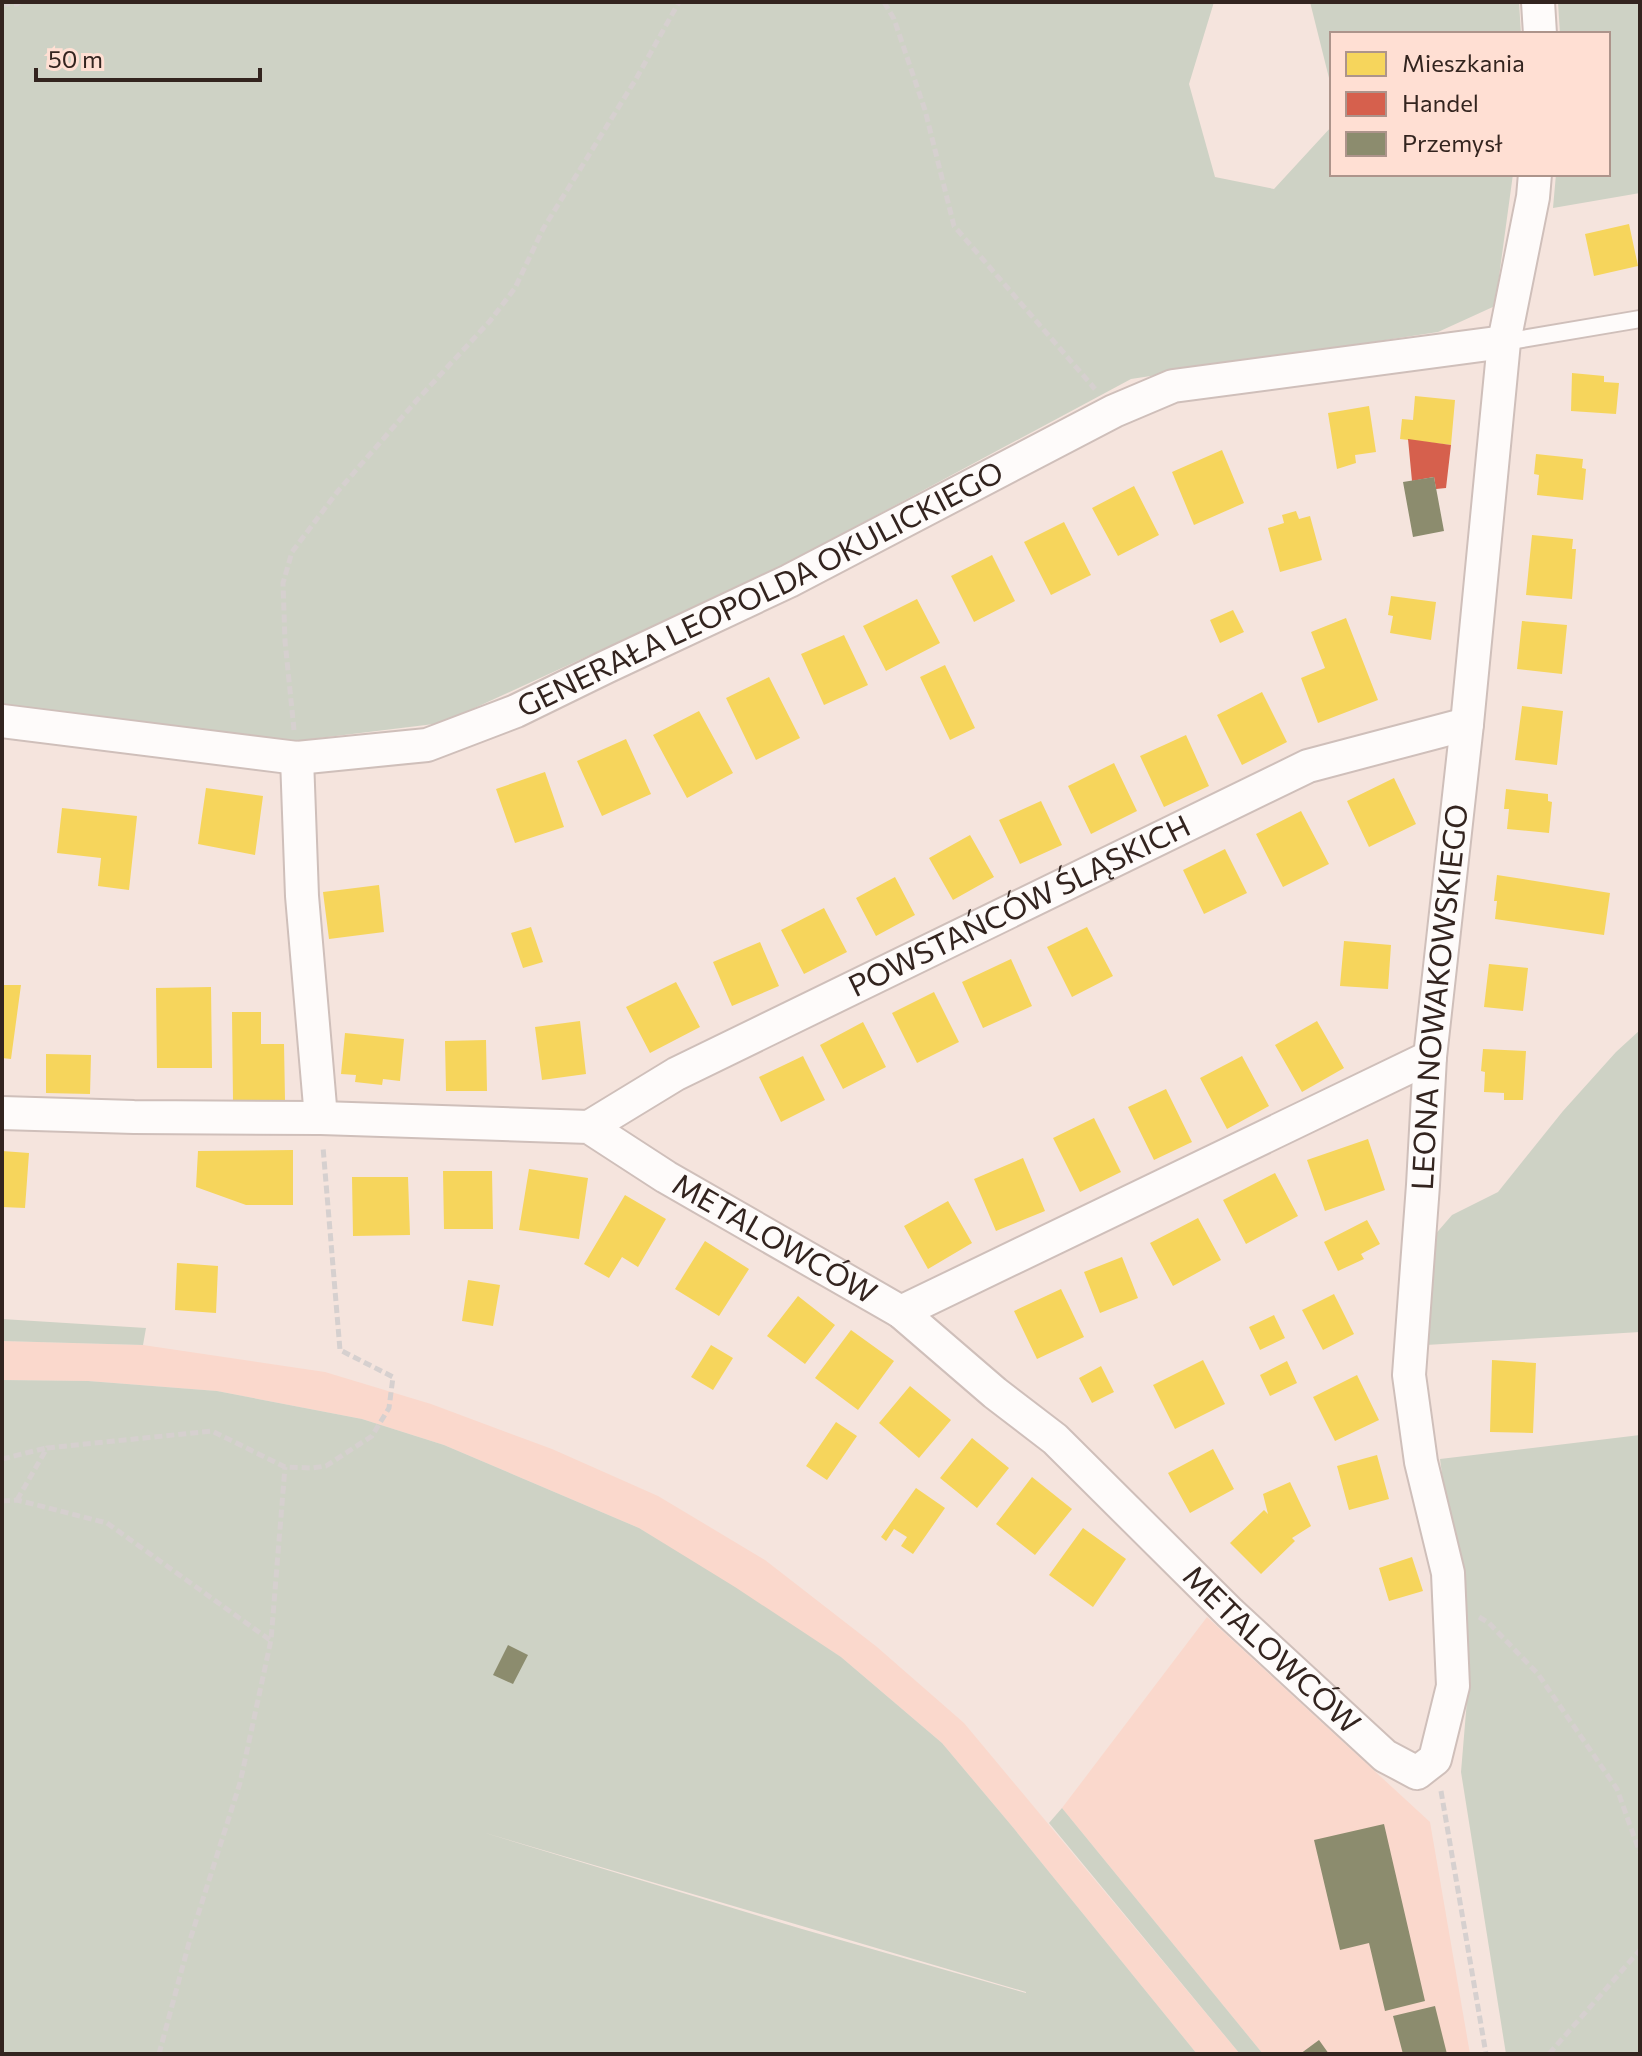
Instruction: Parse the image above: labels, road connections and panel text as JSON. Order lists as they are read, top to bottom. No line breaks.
{"streets":{"street":["GENERAŁA LEOPOLDA OKULICKIEGO","POWSTAŃCÓW ŚLĄSKICH","LEONA NOWAKOWSKIEGO","METALOWCÓW"]},"crossings":[["GENERAŁA LEOPOLDA OKULICKIEGO","LEONA NOWAKOWSKIEGO"],["POWSTAŃCÓW ŚLĄSKICH","LEONA NOWAKOWSKIEGO"],["POWSTAŃCÓW ŚLĄSKICH","METALOWCÓW"],["LEONA NOWAKOWSKIEGO","METALOWCÓW"]],"legend":["Mieszkania","Handel","Przemysł"],"scale_bar":"50 m"}
